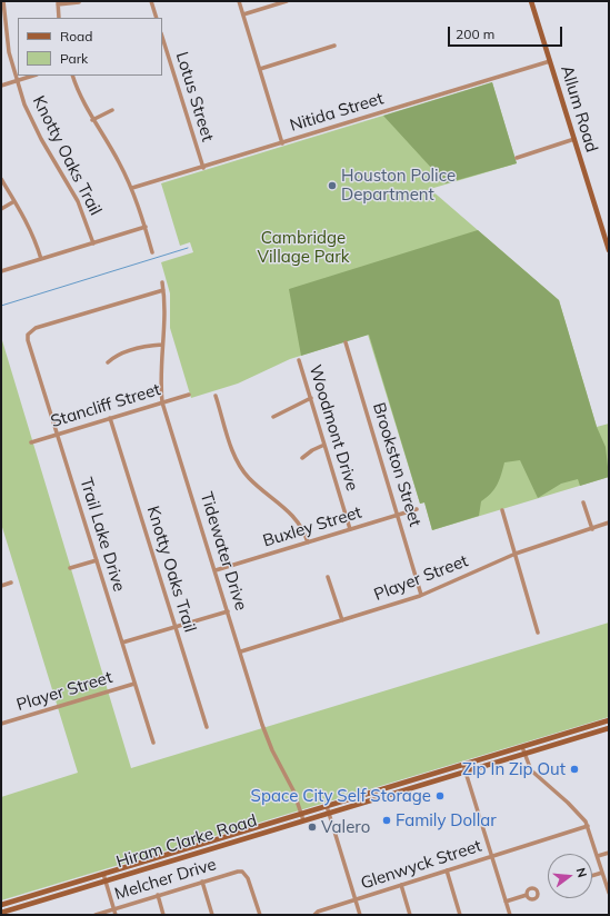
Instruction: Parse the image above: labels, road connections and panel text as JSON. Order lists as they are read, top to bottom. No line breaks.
{"streets":{"main road":["Allum Road","Hiram Clarke Road"],"street":["Lotus Street","Nitida Street","Knotty Oaks Trail","Stancliff Street","Woodmont Drive","Brookston Street","Buxley Street","Trail Lake Drive","Tidewater Drive","Player Street","Glenwyck Street","Melcher Drive"]},"crossings":[["Lotus Street","Nitida Street"],["Allum Road","Nitida Street"],["Knotty Oaks Trail","Stancliff Street"],["Stancliff Street","Trail Lake Drive"],["Stancliff Street","Tidewater Drive"],["Woodmont Drive","Buxley Street"],["Brookston Street","Buxley Street"],["Brookston Street","Player Street"],["Buxley Street","Tidewater Drive"],["Trail Lake Drive","Tidewater Drive"],["Trail Lake Drive","Player Street"],["Tidewater Drive","Player Street"],["Tidewater Drive","Hiram Clarke Road"]],"parks":["Cambridge Village Park"],"places":["Houston Police Department","Zip In Zip Out","Space City Self Storage","Family Dollar","Valero"],"legend":["Road","Park"],"scale_bar":"200 m","north":"right"}
